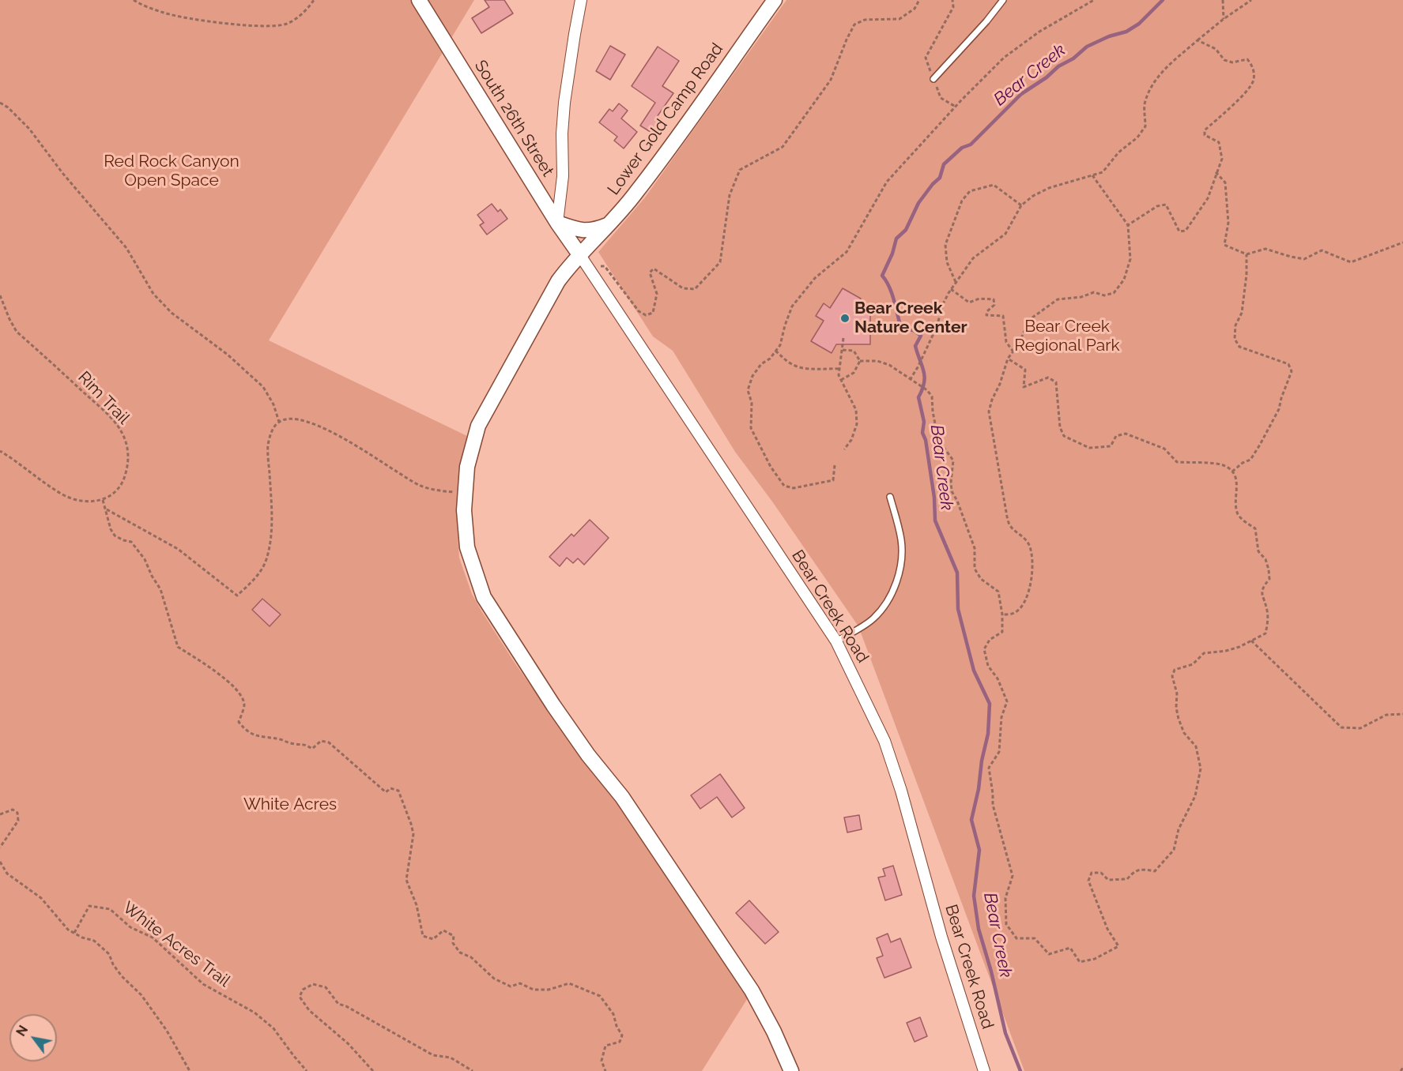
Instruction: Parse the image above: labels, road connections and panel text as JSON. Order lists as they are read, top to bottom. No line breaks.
{"streets":{"street":["South 26th Street","Lower Gold Camp Road","Bear Creek Road"],"path":["Rim Trail","White Acres Trail"]},"crossings":[["South 26th Street","Lower Gold Camp Road"],["South 26th Street","Bear Creek Road"],["Lower Gold Camp Road","Bear Creek Road"]],"water":["Bear Creek"],"parks":["Red Rock Canyon Open Space","Bear Creek Regional Park","White Acres"],"places":["Bear Creek Nature Center"],"north":"top left"}
